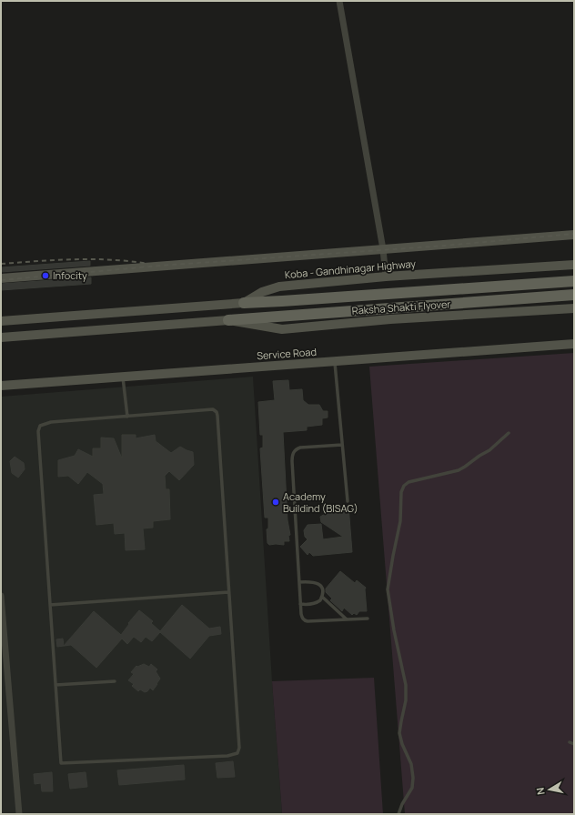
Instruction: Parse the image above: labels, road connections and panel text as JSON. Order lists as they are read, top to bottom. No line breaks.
{"streets":{"main road":["Koba - Gandhinagar Highway","Raksha Shakti Flyover","Service Road"]},"crossings":[["Koba - Gandhinagar Highway","Raksha Shakti Flyover"]],"places":["Infocity","Academy Buildind (BISAG)"],"north":"left"}
